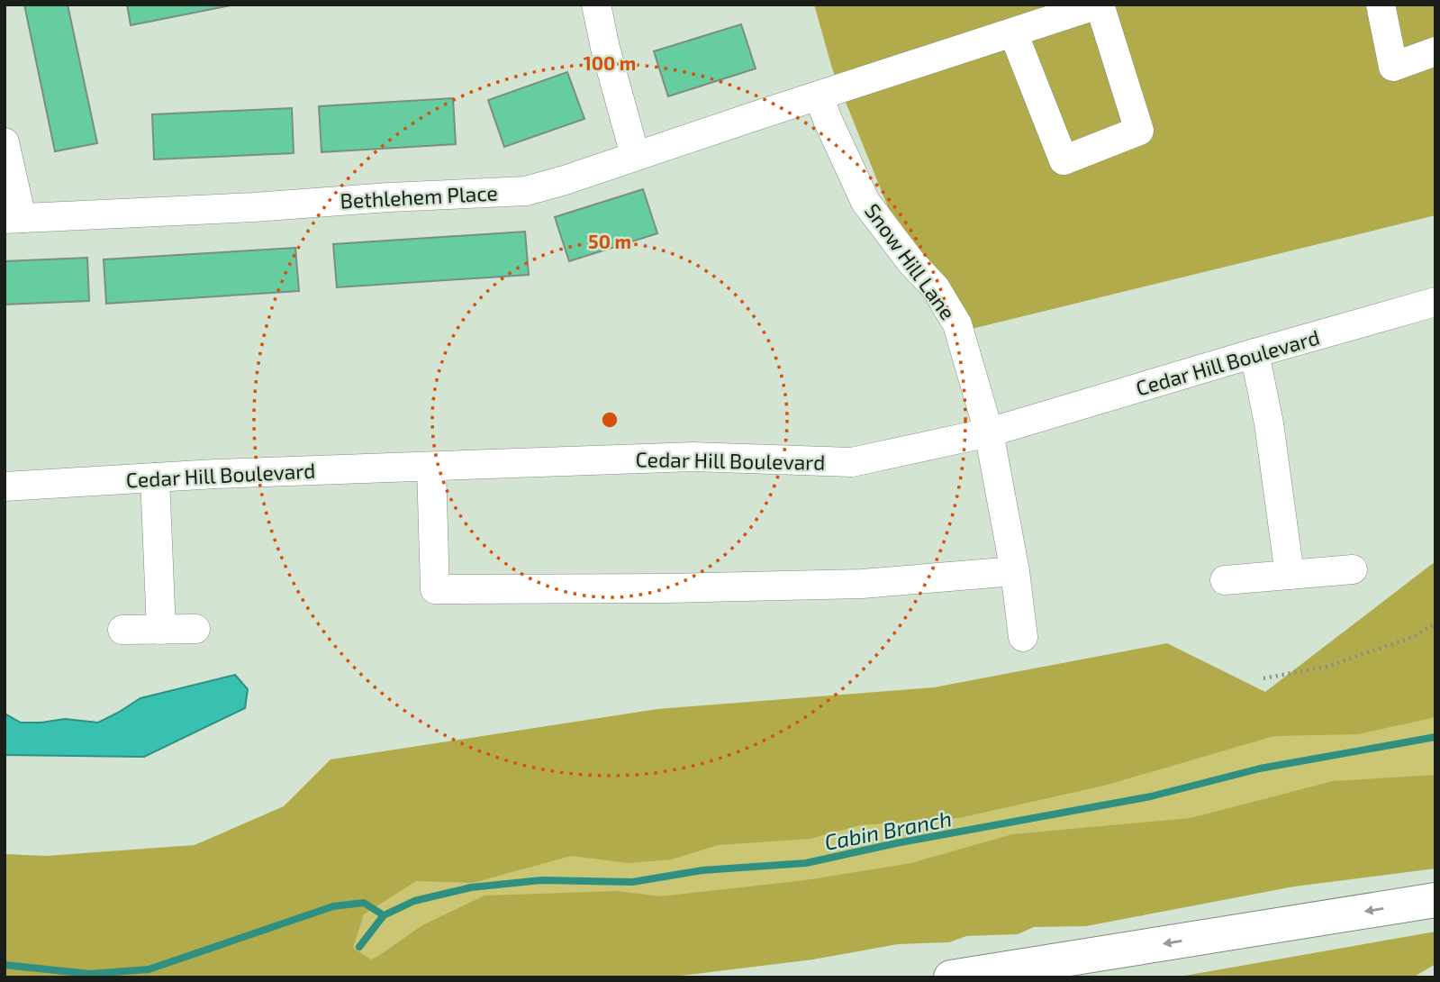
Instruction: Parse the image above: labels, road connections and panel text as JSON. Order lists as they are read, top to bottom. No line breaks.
{"streets":{"street":["Bethlehem Place","Snow Hill Lane","Cedar Hill Boulevard"]},"crossings":[["Bethlehem Place","Snow Hill Lane"],["Snow Hill Lane","Cedar Hill Boulevard"]],"water":["Cabin Branch"],"rings":["100 m","50 m"]}
